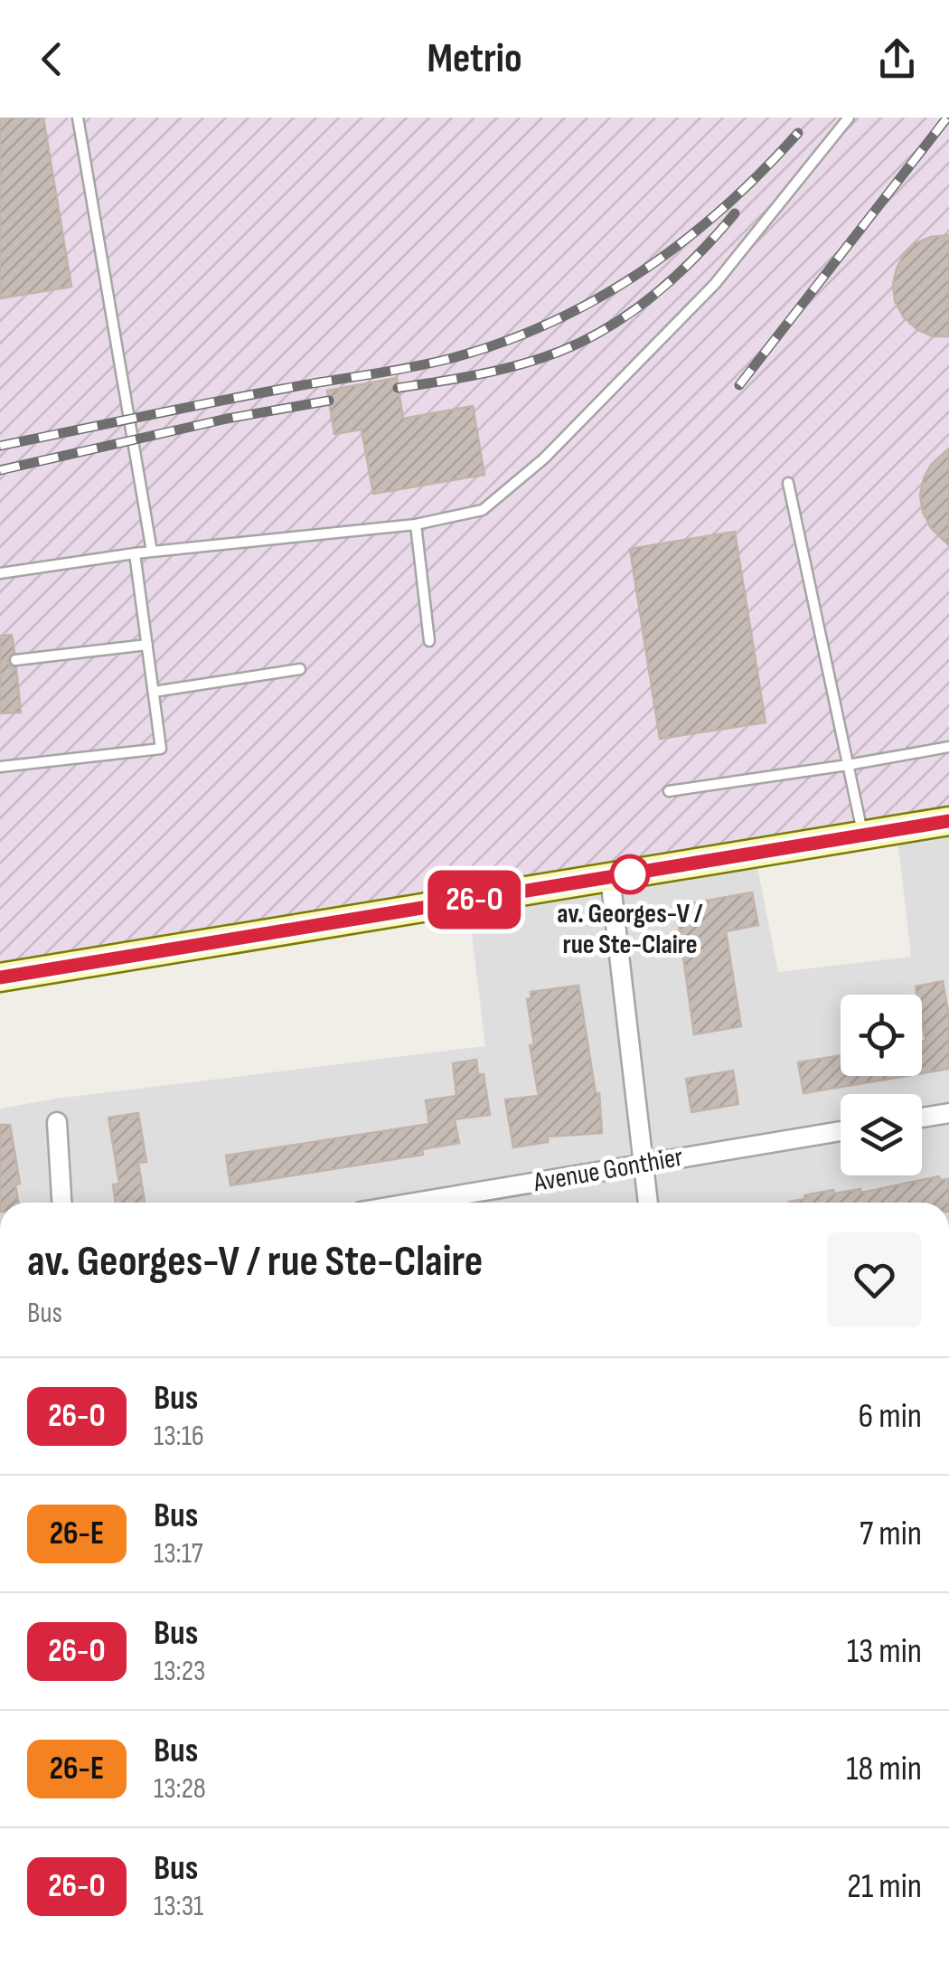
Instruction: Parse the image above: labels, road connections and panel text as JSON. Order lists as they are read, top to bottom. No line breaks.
{"streets":{"street":["Avenue Gonthier"]},"places":["av. Georges-V / rue Ste-Claire"],"lines":["bus line 26-O"],"page":{"header":"Metrio","on_map":"26-O","heading":["av. Georges-V / rue Ste-Claire","Bus"],"list":[{"mark":"26-O","name":"Bus","note":"13:16","value":"6 min"},{"mark":"26-E","name":"Bus","note":"13:17","value":"7 min"},{"mark":"26-O","name":"Bus","note":"13:23","value":"13 min"},{"mark":"26-E","name":"Bus","note":"13:28","value":"18 min"},{"mark":"26-O","name":"Bus","note":"13:31","value":"21 min"}]}}
